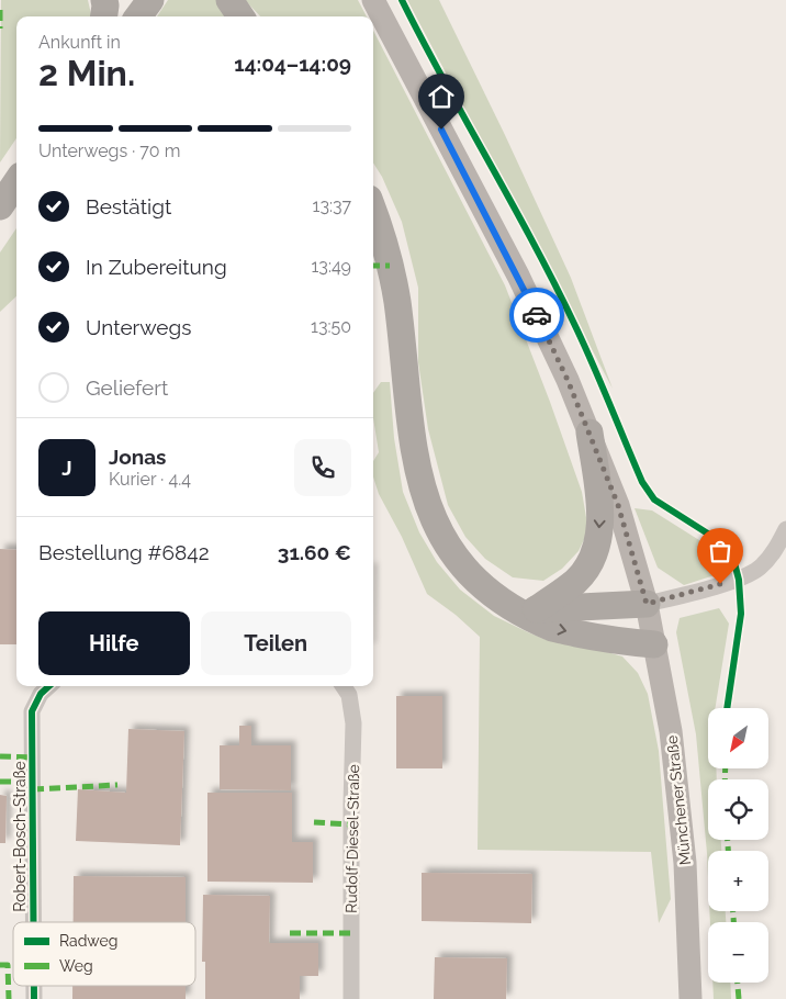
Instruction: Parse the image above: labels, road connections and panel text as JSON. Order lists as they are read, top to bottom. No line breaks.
{"streets":{"main road":["Münchener Straße"],"street":["Robert-Bosch-Straße","Rudolf-Diesel-Straße"]},"legend":["Radweg","Weg"],"north":"bottom left","page":{"heading":["2 Min.","Ankunft in","14:04–14:09"],"panel":["Jonas","Kurier · 4.4","Bestellung #6842","31.60 €"],"bar":"Unterwegs · 70 m","list":[["Bestätigt","13:37"],["In Zubereitung","13:49"],["Unterwegs","13:50"],"Geliefert"],"round":"J","buttons":["Hilfe","Teilen"],"map_buttons":["+","−"]}}
